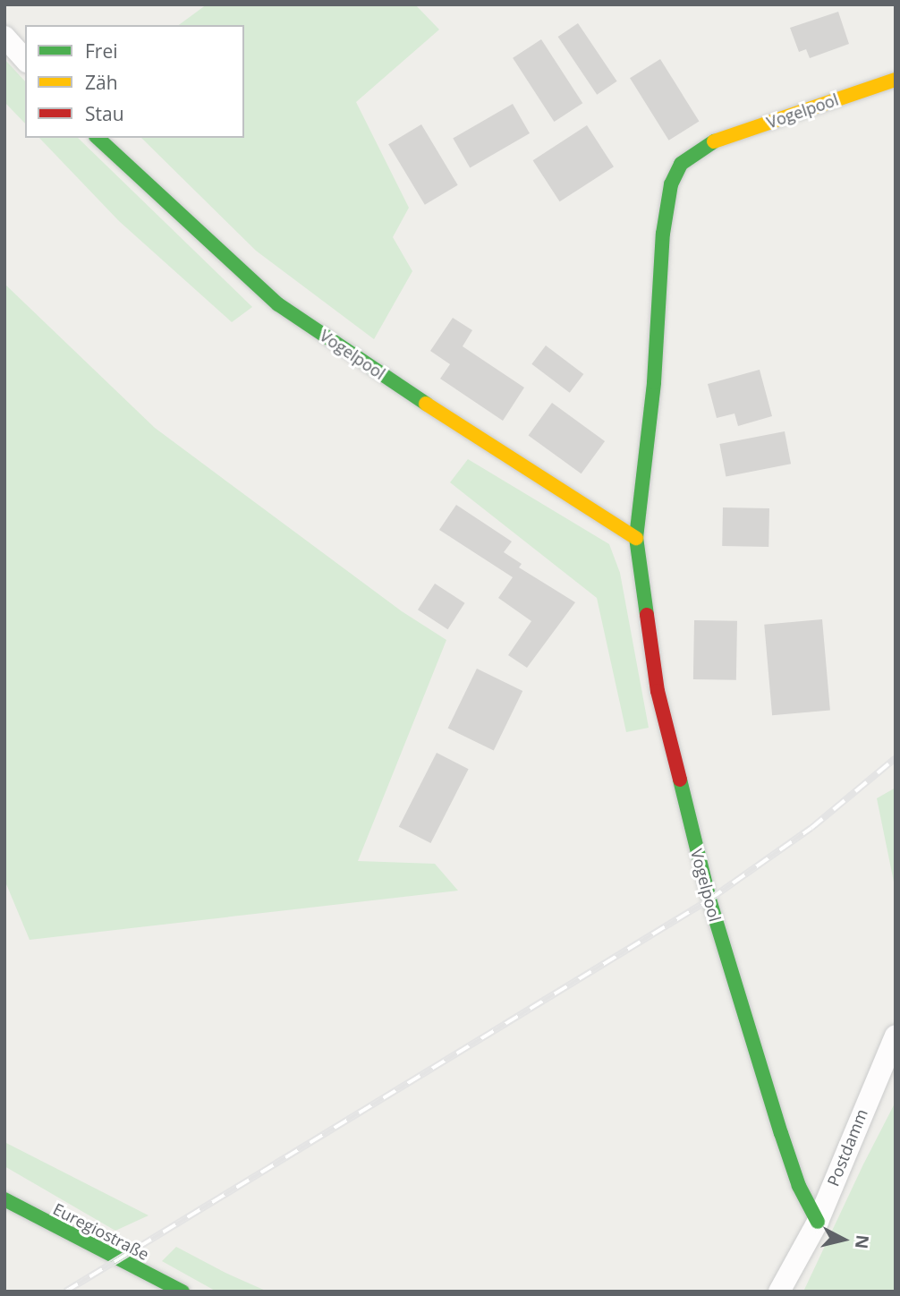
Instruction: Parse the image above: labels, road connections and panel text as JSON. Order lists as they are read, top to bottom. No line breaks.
{"streets":{"street":["Vogelpool","Postdamm","Euregiostraße"]},"crossings":[["Vogelpool","Postdamm"]],"legend":["Frei","Zäh","Stau"],"north":"right"}
